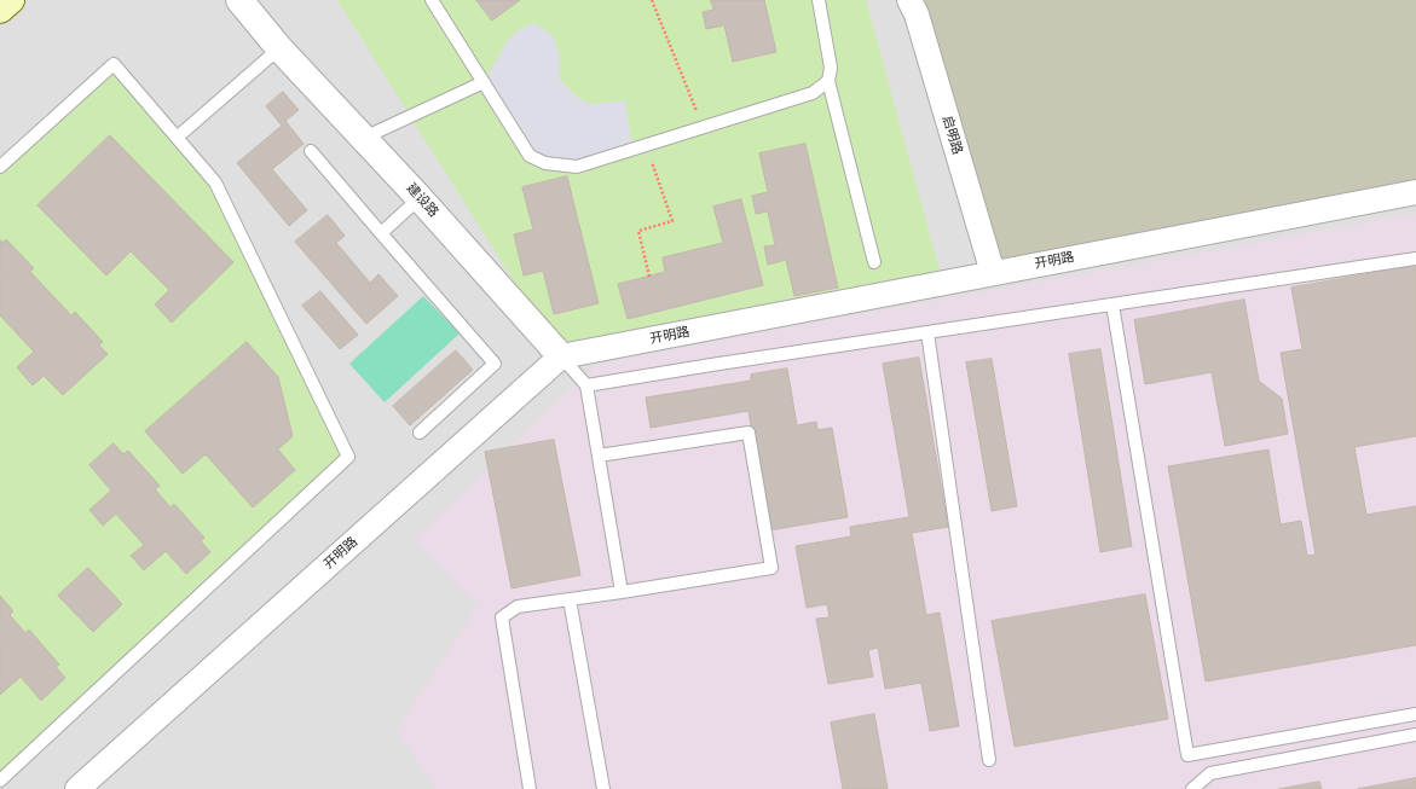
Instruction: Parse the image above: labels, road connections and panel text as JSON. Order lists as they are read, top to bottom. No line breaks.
{"streets":{"street":["启明路","建设路","开明路"]},"crossings":[["启明路","开明路"],["建设路","开明路"]]}
